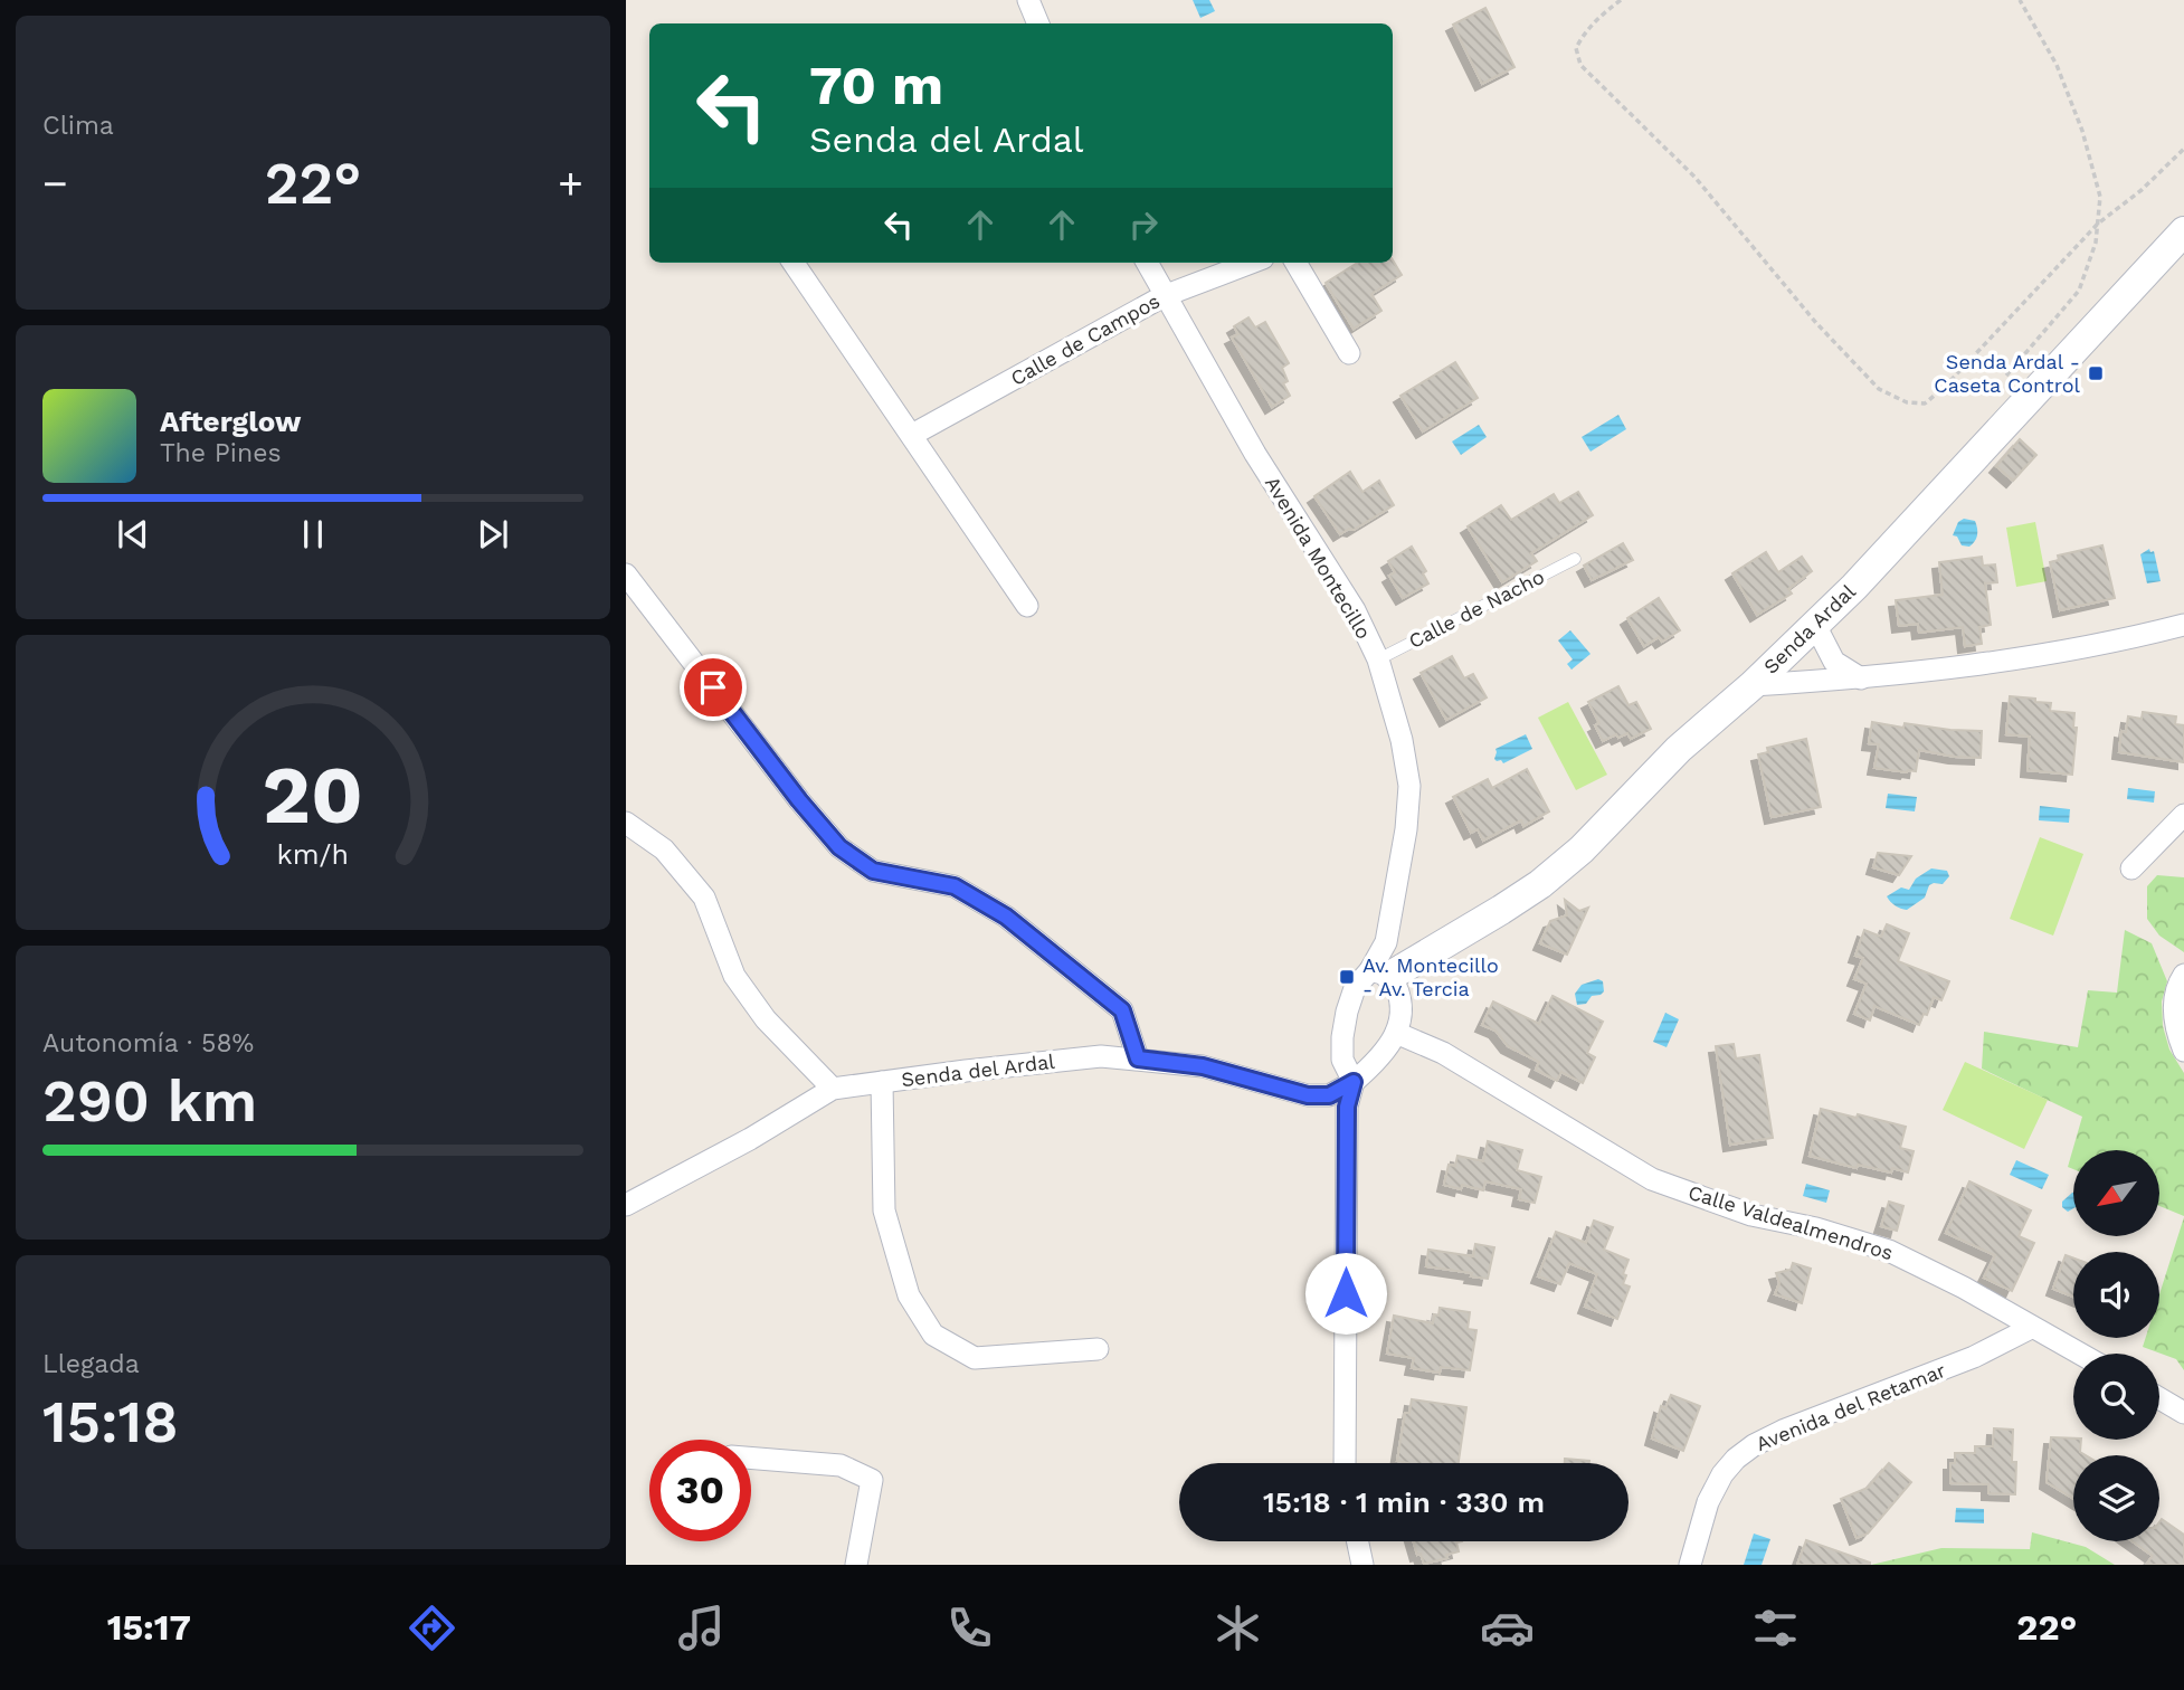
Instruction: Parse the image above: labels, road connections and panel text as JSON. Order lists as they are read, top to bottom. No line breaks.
{"streets":{"main road":["Senda Ardal"],"street":["Calle de Campos","Avenida Montecillo","Senda del Ardal","Calle Valdealmendros","Avenida del Retamar"],"lane":["Calle de Nacho"]},"crossings":[["Calle de Campos","Avenida Montecillo"],["Avenida Montecillo","Calle de Nacho"],["Avenida Montecillo","Senda Ardal"],["Avenida Montecillo","Senda del Ardal"],["Calle Valdealmendros","Avenida del Retamar"]],"places":{"transit":["Senda Ardal - Caseta Control","Av. Montecillo - Av. Tercia"]},"north":"bottom left","page":{"tile":["Clima",["Autonomía · 58%","290 km"],["Llegada","15:18"]],"turn":["70 m","Senda del Ardal"],"heat":["−","22°","+"],"song":["Afterglow","The Pines"],"limit":"30","trip":"15:18 · 1 min · 330 m","tabs":["15:17","22°"],"gauge":["20","km/h"]}}
